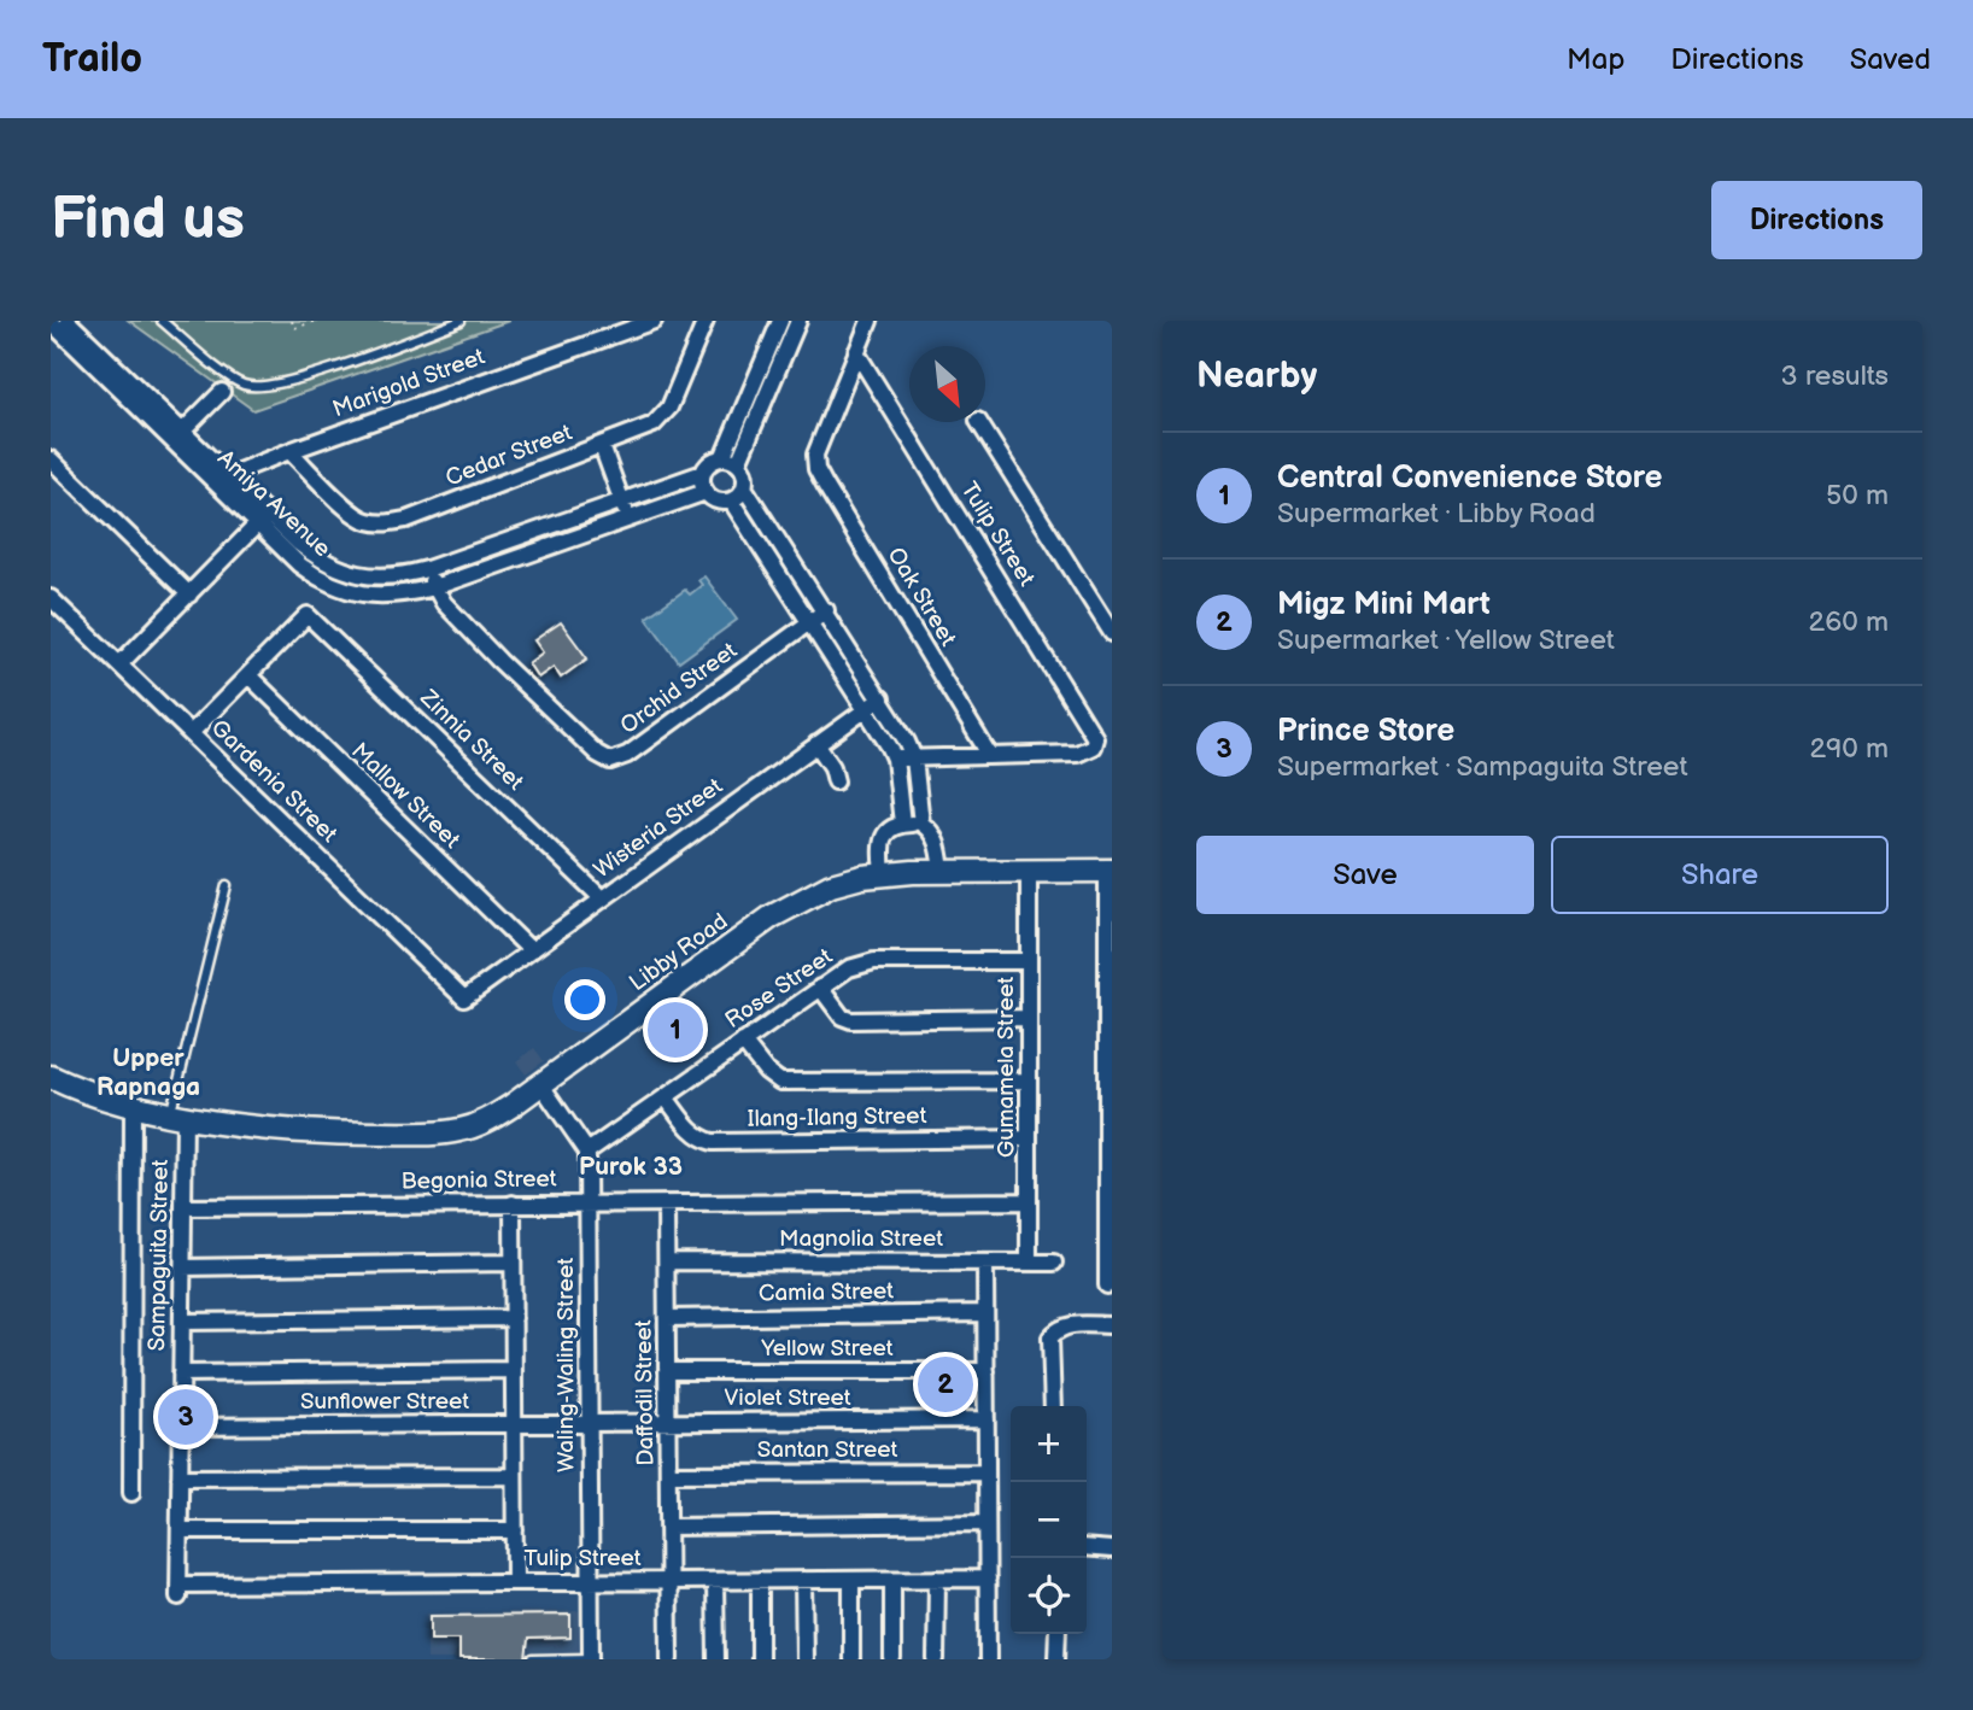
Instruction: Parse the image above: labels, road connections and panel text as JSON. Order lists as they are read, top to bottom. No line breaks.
{"streets":{"main road":["Libby Road"],"street":["Marigold Street","Cedar Street","Amiya Avenue","Tulip Street","Oak Street","Orchid Street","Zinnia Street","Gardenia Street","Mallow Street","Wisteria Street","Rose Street","Gumamela Street","Ilang-Ilang Street","Begonia Street","Magnolia Street","Sampaguita Street","Camia Street","Yellow Street","Waling-Waling Street","Daffodil Street","Violet Street","Sunflower Street","Santan Street"]},"crossings":[["Marigold Street","Cedar Street"],["Marigold Street","Amiya Avenue"],["Amiya Avenue","Orchid Street"],["Tulip Street","Oak Street"],["Tulip Street","Sampaguita Street"],["Tulip Street","Waling-Waling Street"],["Tulip Street","Daffodil Street"],["Zinnia Street","Mallow Street"],["Zinnia Street","Wisteria Street"],["Gardenia Street","Wisteria Street"],["Mallow Street","Wisteria Street"],["Libby Road","Gumamela Street"],["Libby Road","Sampaguita Street"],["Rose Street","Gumamela Street"],["Rose Street","Ilang-Ilang Street"],["Rose Street","Waling-Waling Street"],["Gumamela Street","Ilang-Ilang Street"],["Gumamela Street","Begonia Street"],["Gumamela Street","Magnolia Street"],["Begonia Street","Sampaguita Street"],["Begonia Street","Waling-Waling Street"],["Begonia Street","Daffodil Street"],["Magnolia Street","Daffodil Street"],["Sampaguita Street","Sunflower Street"],["Camia Street","Daffodil Street"],["Yellow Street","Daffodil Street"],["Waling-Waling Street","Violet Street"],["Waling-Waling Street","Sunflower Street"],["Daffodil Street","Violet Street"],["Daffodil Street","Santan Street"],["Violet Street","Sunflower Street"]],"districts":["Upper Rapnaga","Purok 33"],"north":"bottom right","page":{"header":"Trailo","nav":["Map","Directions","Saved"],"buttons":["Directions",["Save","Share"]],"title":"Find us","heading":["Nearby","3 results"],"list":[{"mark":"1","name":"Central Convenience Store","note":"Supermarket · Libby Road","value":"50 m"},{"mark":"2","name":"Migz Mini Mart","note":"Supermarket · Yellow Street","value":"260 m"},{"mark":"3","name":"Prince Store","note":"Supermarket · Sampaguita Street","value":"290 m"}],"pins":["1","2","3"],"map_buttons":["+","−"]}}
